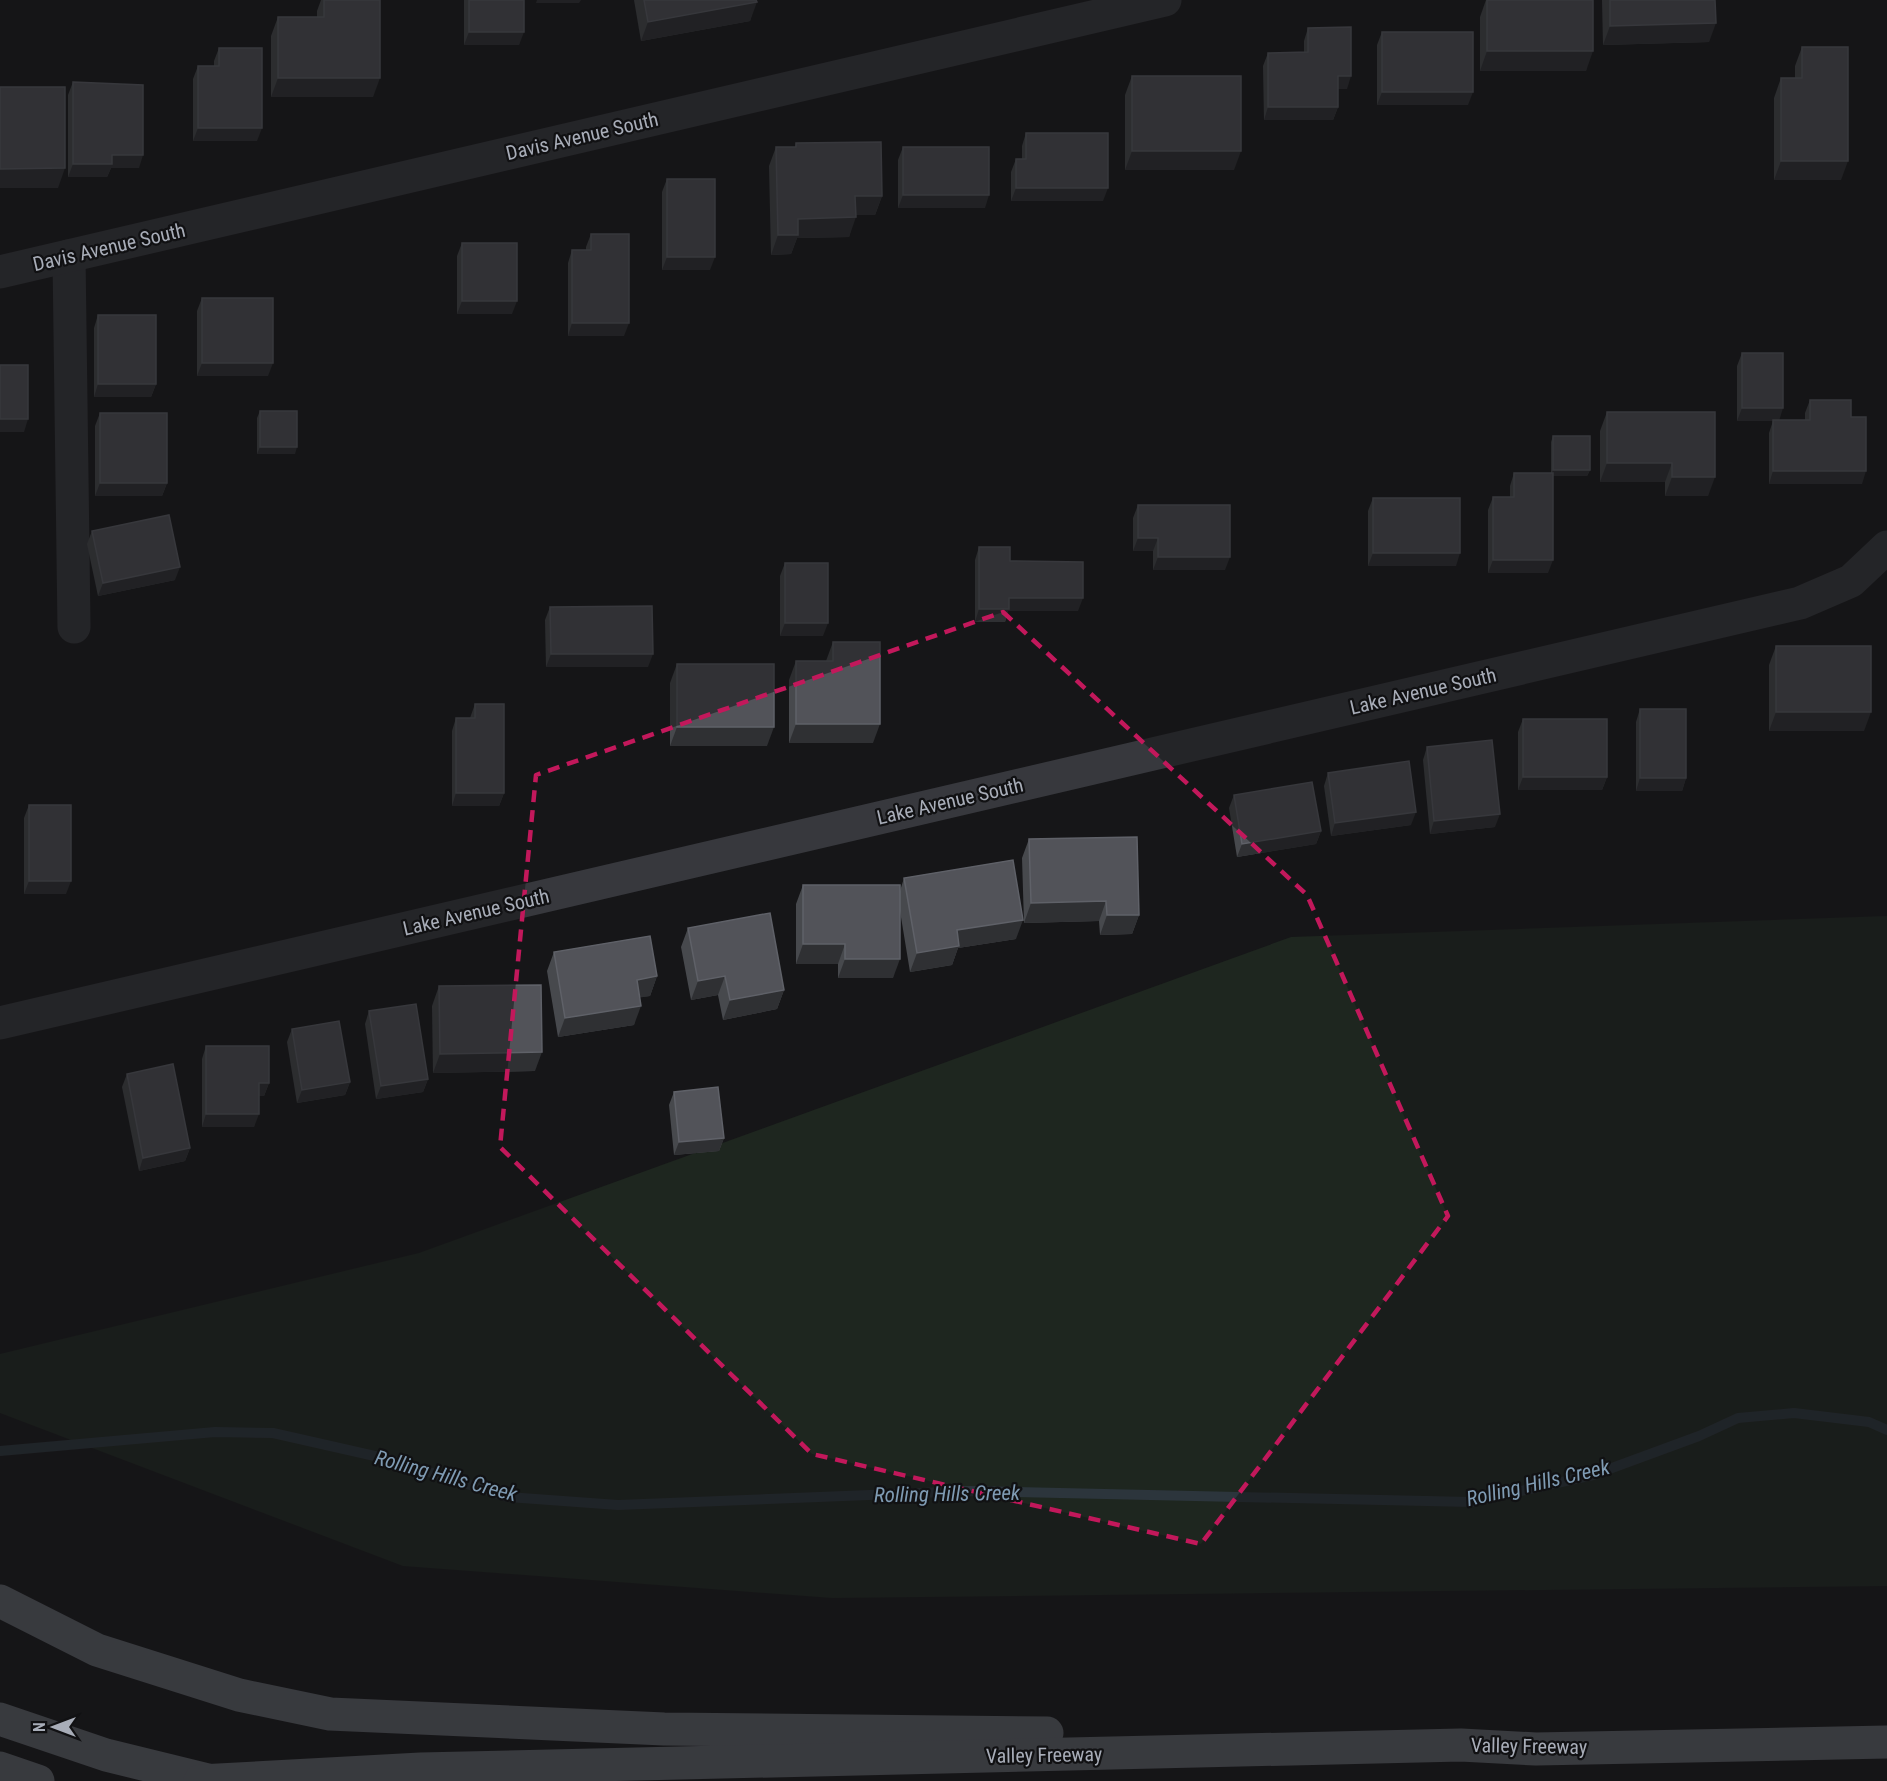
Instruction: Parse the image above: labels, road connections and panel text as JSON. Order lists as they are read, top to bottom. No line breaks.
{"streets":{"highway":["Valley Freeway"],"street":["Davis Avenue South","Lake Avenue South"]},"water":["Rolling Hills Creek"],"north":"left"}
